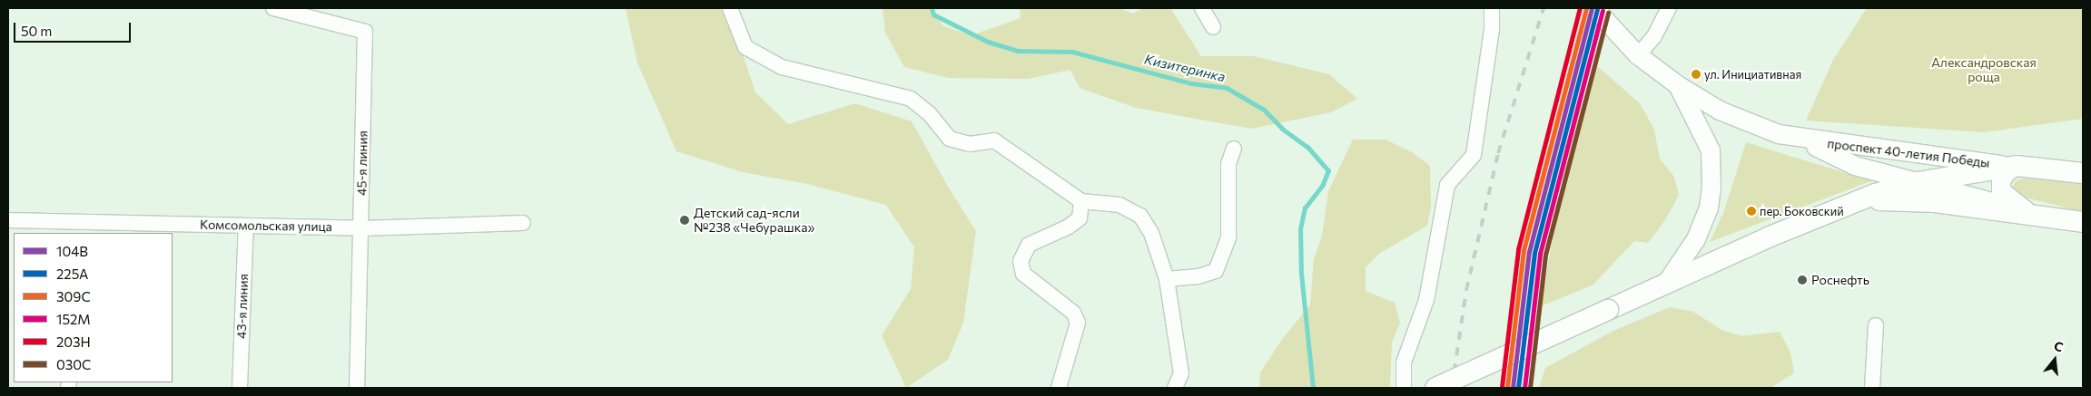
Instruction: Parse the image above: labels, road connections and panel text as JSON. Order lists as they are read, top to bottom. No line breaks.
{"streets":{"main road":["проспект 40-летия Победы"],"street":["45-я линия","Комсомольская улица","43-я линия"]},"crossings":[["45-я линия","Комсомольская улица"],["Комсомольская улица","43-я линия"]],"water":["Кизитеринка"],"parks":["Александровская роща"],"places":["ул. Инициативная","пер. Боковский","Детский сад-ясли №238 «Чебурашка»","Роснефть"],"lines":["transit line 104В","transit line 309С","transit line 203Н","transit line 225А","transit line 152М","transit line 030C"],"legend":["104В","225А","309С","152М","203Н","030C"],"scale_bar":"50 m","north":"top"}
